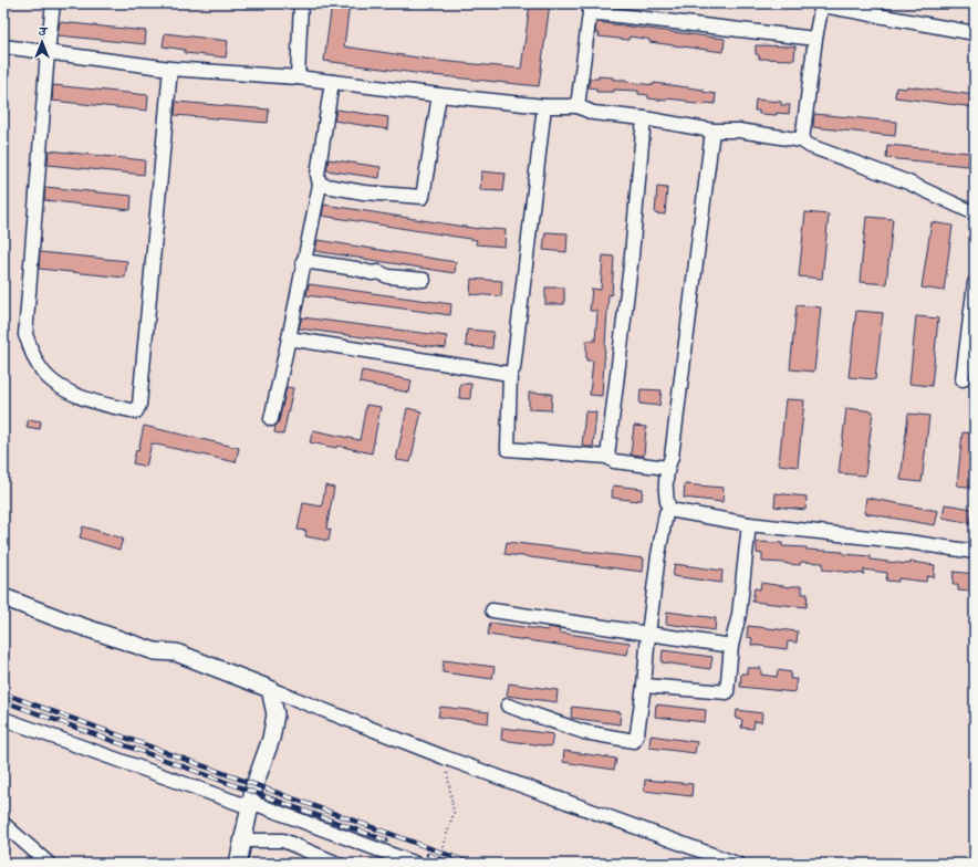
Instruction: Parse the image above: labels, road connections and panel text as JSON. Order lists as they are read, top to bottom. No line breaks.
{"north":"top"}
